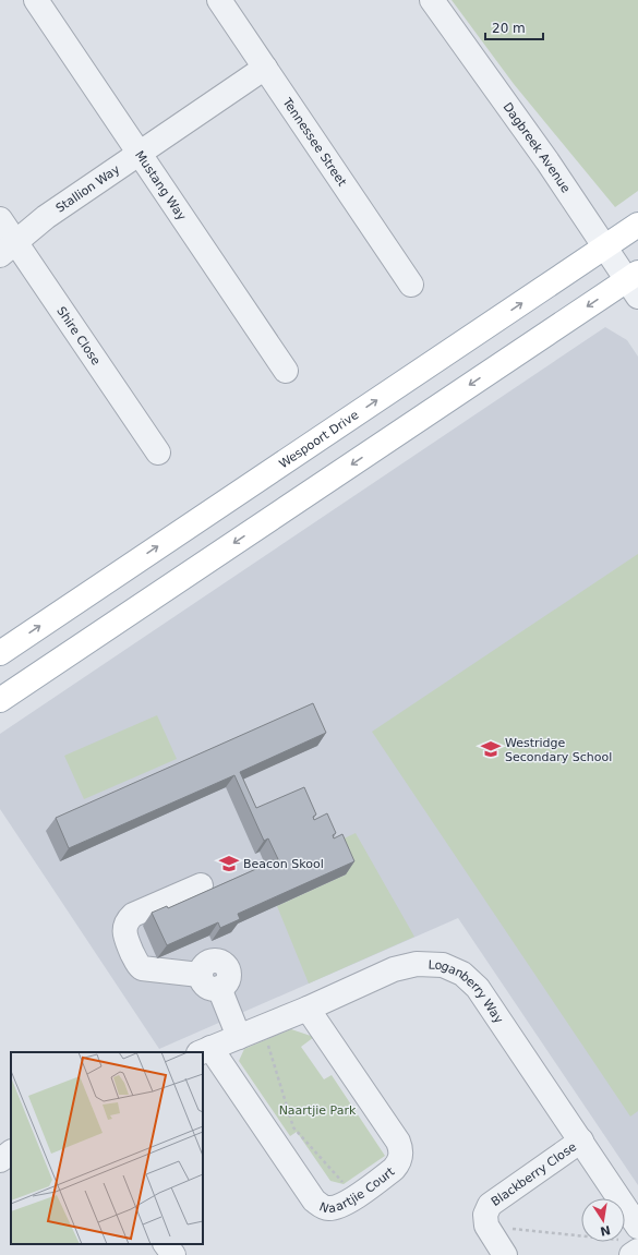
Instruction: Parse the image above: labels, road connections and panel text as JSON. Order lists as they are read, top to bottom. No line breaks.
{"streets":{"main road":["Wespoort Drive"],"street":["Tennessee Street","Dagbreek Avenue","Mustang Way","Stallion Way","Shire Close","Loganberry Way","Blackberry Close","Naartjie Court"]},"crossings":[["Tennessee Street","Stallion Way"],["Dagbreek Avenue","Wespoort Drive"],["Mustang Way","Stallion Way"],["Stallion Way","Shire Close"],["Loganberry Way","Blackberry Close"],["Loganberry Way","Naartjie Court"]],"parks":["Naartjie Park"],"places":{"school or university":["Westridge Secondary School","Beacon Skool"]},"scale_bar":"20 m","north":"bottom"}
